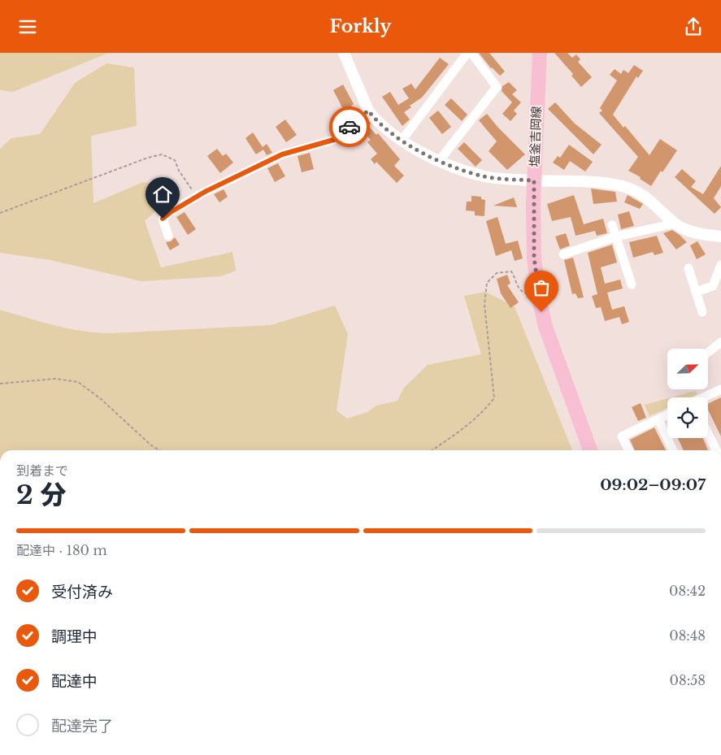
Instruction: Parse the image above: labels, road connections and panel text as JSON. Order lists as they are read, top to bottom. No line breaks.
{"streets":{"main road":["塩釜吉岡線"]},"north":"top right","page":{"header":"Forkly","heading":["2 分","到着まで","09:02–09:07"],"bar":"配達中 · 180 m","list":[["受付済み","08:42"],["調理中","08:48"],["配達中","08:58"],"配達完了"]}}
